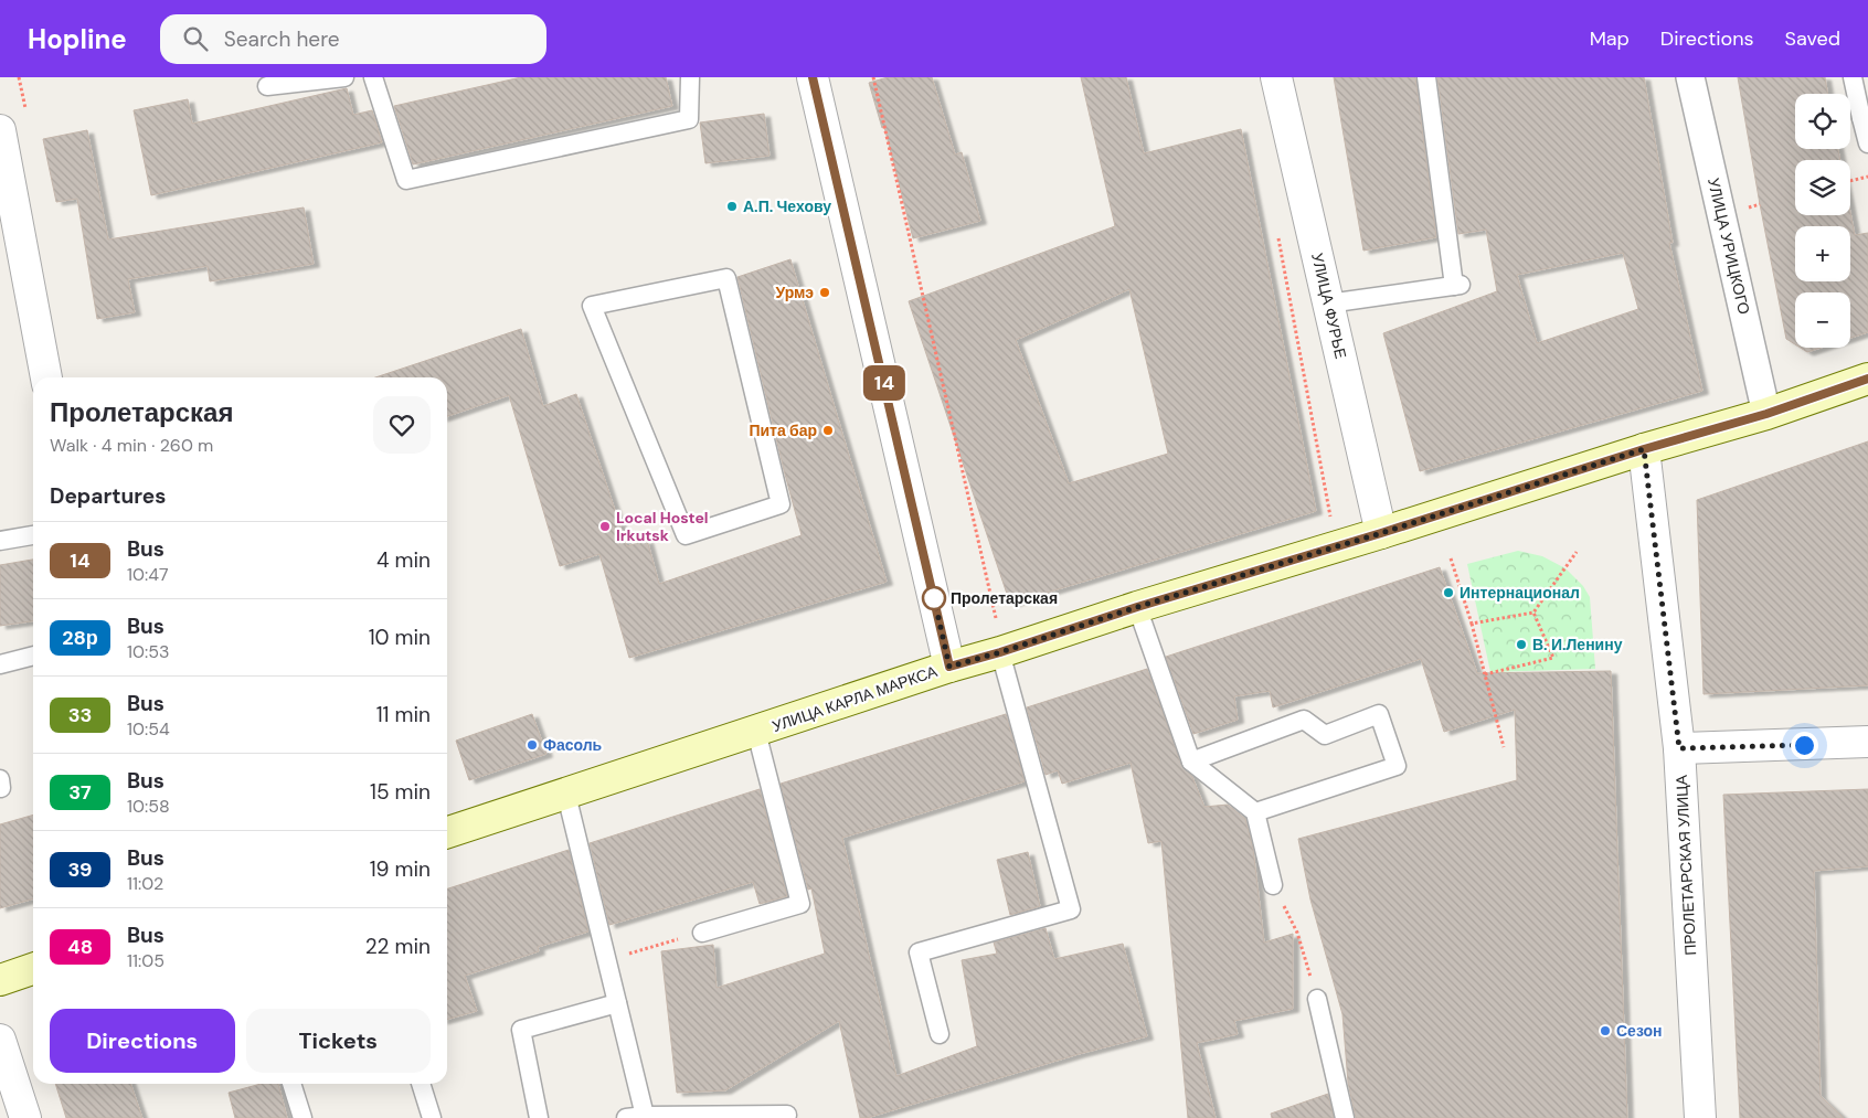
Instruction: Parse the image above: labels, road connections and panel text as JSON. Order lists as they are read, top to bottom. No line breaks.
{"streets":{"main road":["УЛИЦА КАРЛА МАРКСА"],"street":["УЛИЦА УРИЦКОГО","УЛИЦА ФУРЬЕ","ПРОЛЕТАРСКАЯ УЛИЦА"]},"crossings":[["УЛИЦА УРИЦКОГО","УЛИЦА КАРЛА МАРКСА"],["УЛИЦА ФУРЬЕ","УЛИЦА КАРЛА МАРКСА"],["УЛИЦА КАРЛА МАРКСА","ПРОЛЕТАРСКАЯ УЛИЦА"]],"places":["А.П. Чехову","Урмэ","Пита бар","Local Hostel Irkutsk","Интернационал","Пролетарская","В. И.Ленину","Фасоль","Сезон"],"lines":["bus line 14"],"page":{"header":"Hopline","search":"Search here","nav":["Map","Directions","Saved"],"on_map":"14","map_buttons":["+","−"],"heading":[["Пролетарская","Walk · 4 min · 260 m"],"Departures"],"list":[{"mark":"14","name":"Bus","note":"10:47","value":"4 min"},{"mark":"28р","name":"Bus","note":"10:53","value":"10 min"},{"mark":"33","name":"Bus","note":"10:54","value":"11 min"},{"mark":"37","name":"Bus","note":"10:58","value":"15 min"},{"mark":"39","name":"Bus","note":"11:02","value":"19 min"},{"mark":"48","name":"Bus","note":"11:05","value":"22 min"}],"buttons":["Directions","Tickets"]}}
